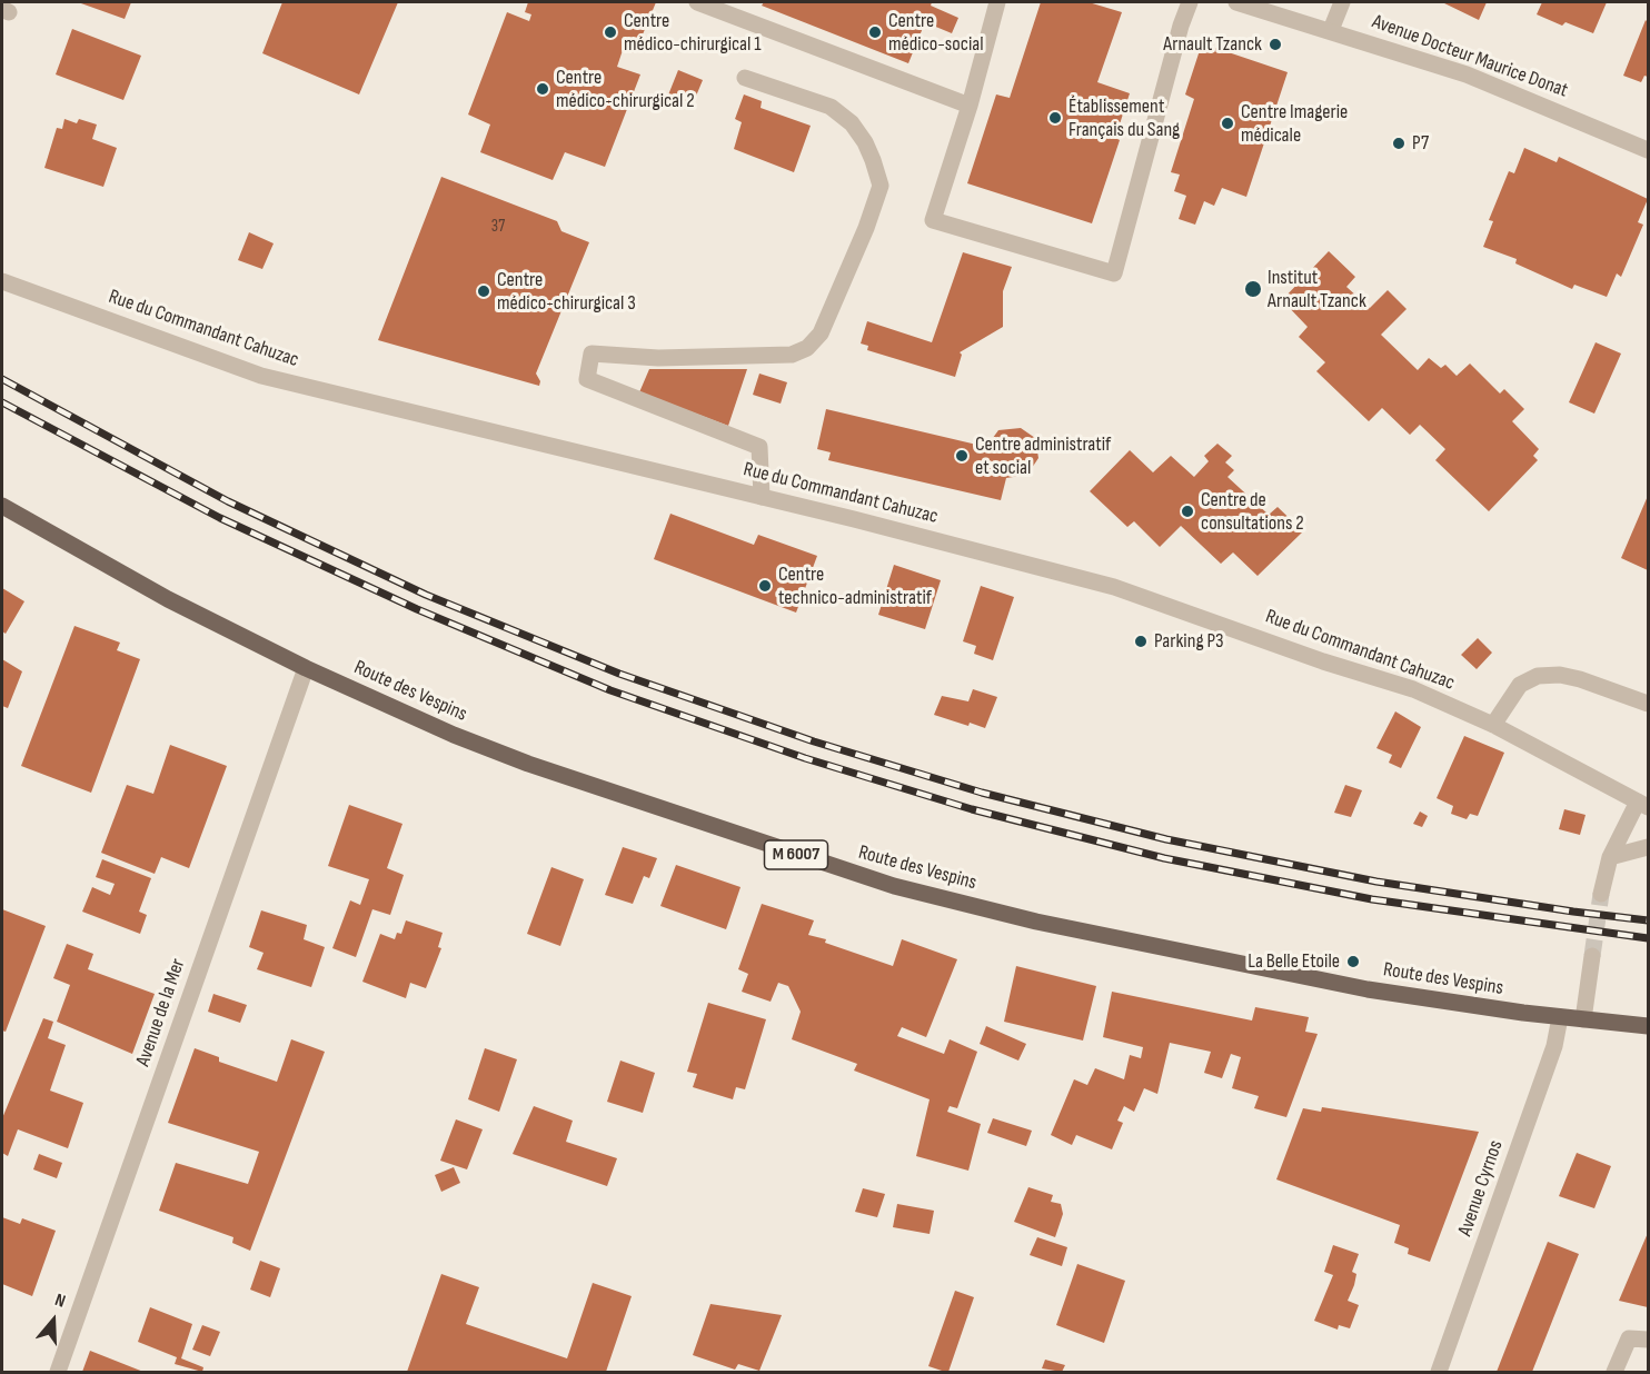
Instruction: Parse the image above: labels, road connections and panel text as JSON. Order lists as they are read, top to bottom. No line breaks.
{"streets":{"main road":["Route des Vespins","M 6007"],"street":["Avenue Docteur Maurice Donat","Rue du Commandant Cahuzac","Avenue de la Mer","Avenue Cyrnos"]},"crossings":[["Route des Vespins","Avenue de la Mer"],["Route des Vespins","Avenue Cyrnos"]],"places":["Centre médico-chirurgical 1","Centre médico-social","Arnault Tzanck","Centre médico-chirurgical 2","Établissement Français du Sang","Centre Imagerie médicale","P7","Institut Arnault Tzanck","Centre médico-chirurgical 3","Centre administratif et social","Centre de consultations 2","Centre technico-administratif","Parking P3","La Belle Etoile"],"house_numbers":["37"],"north":"top"}
